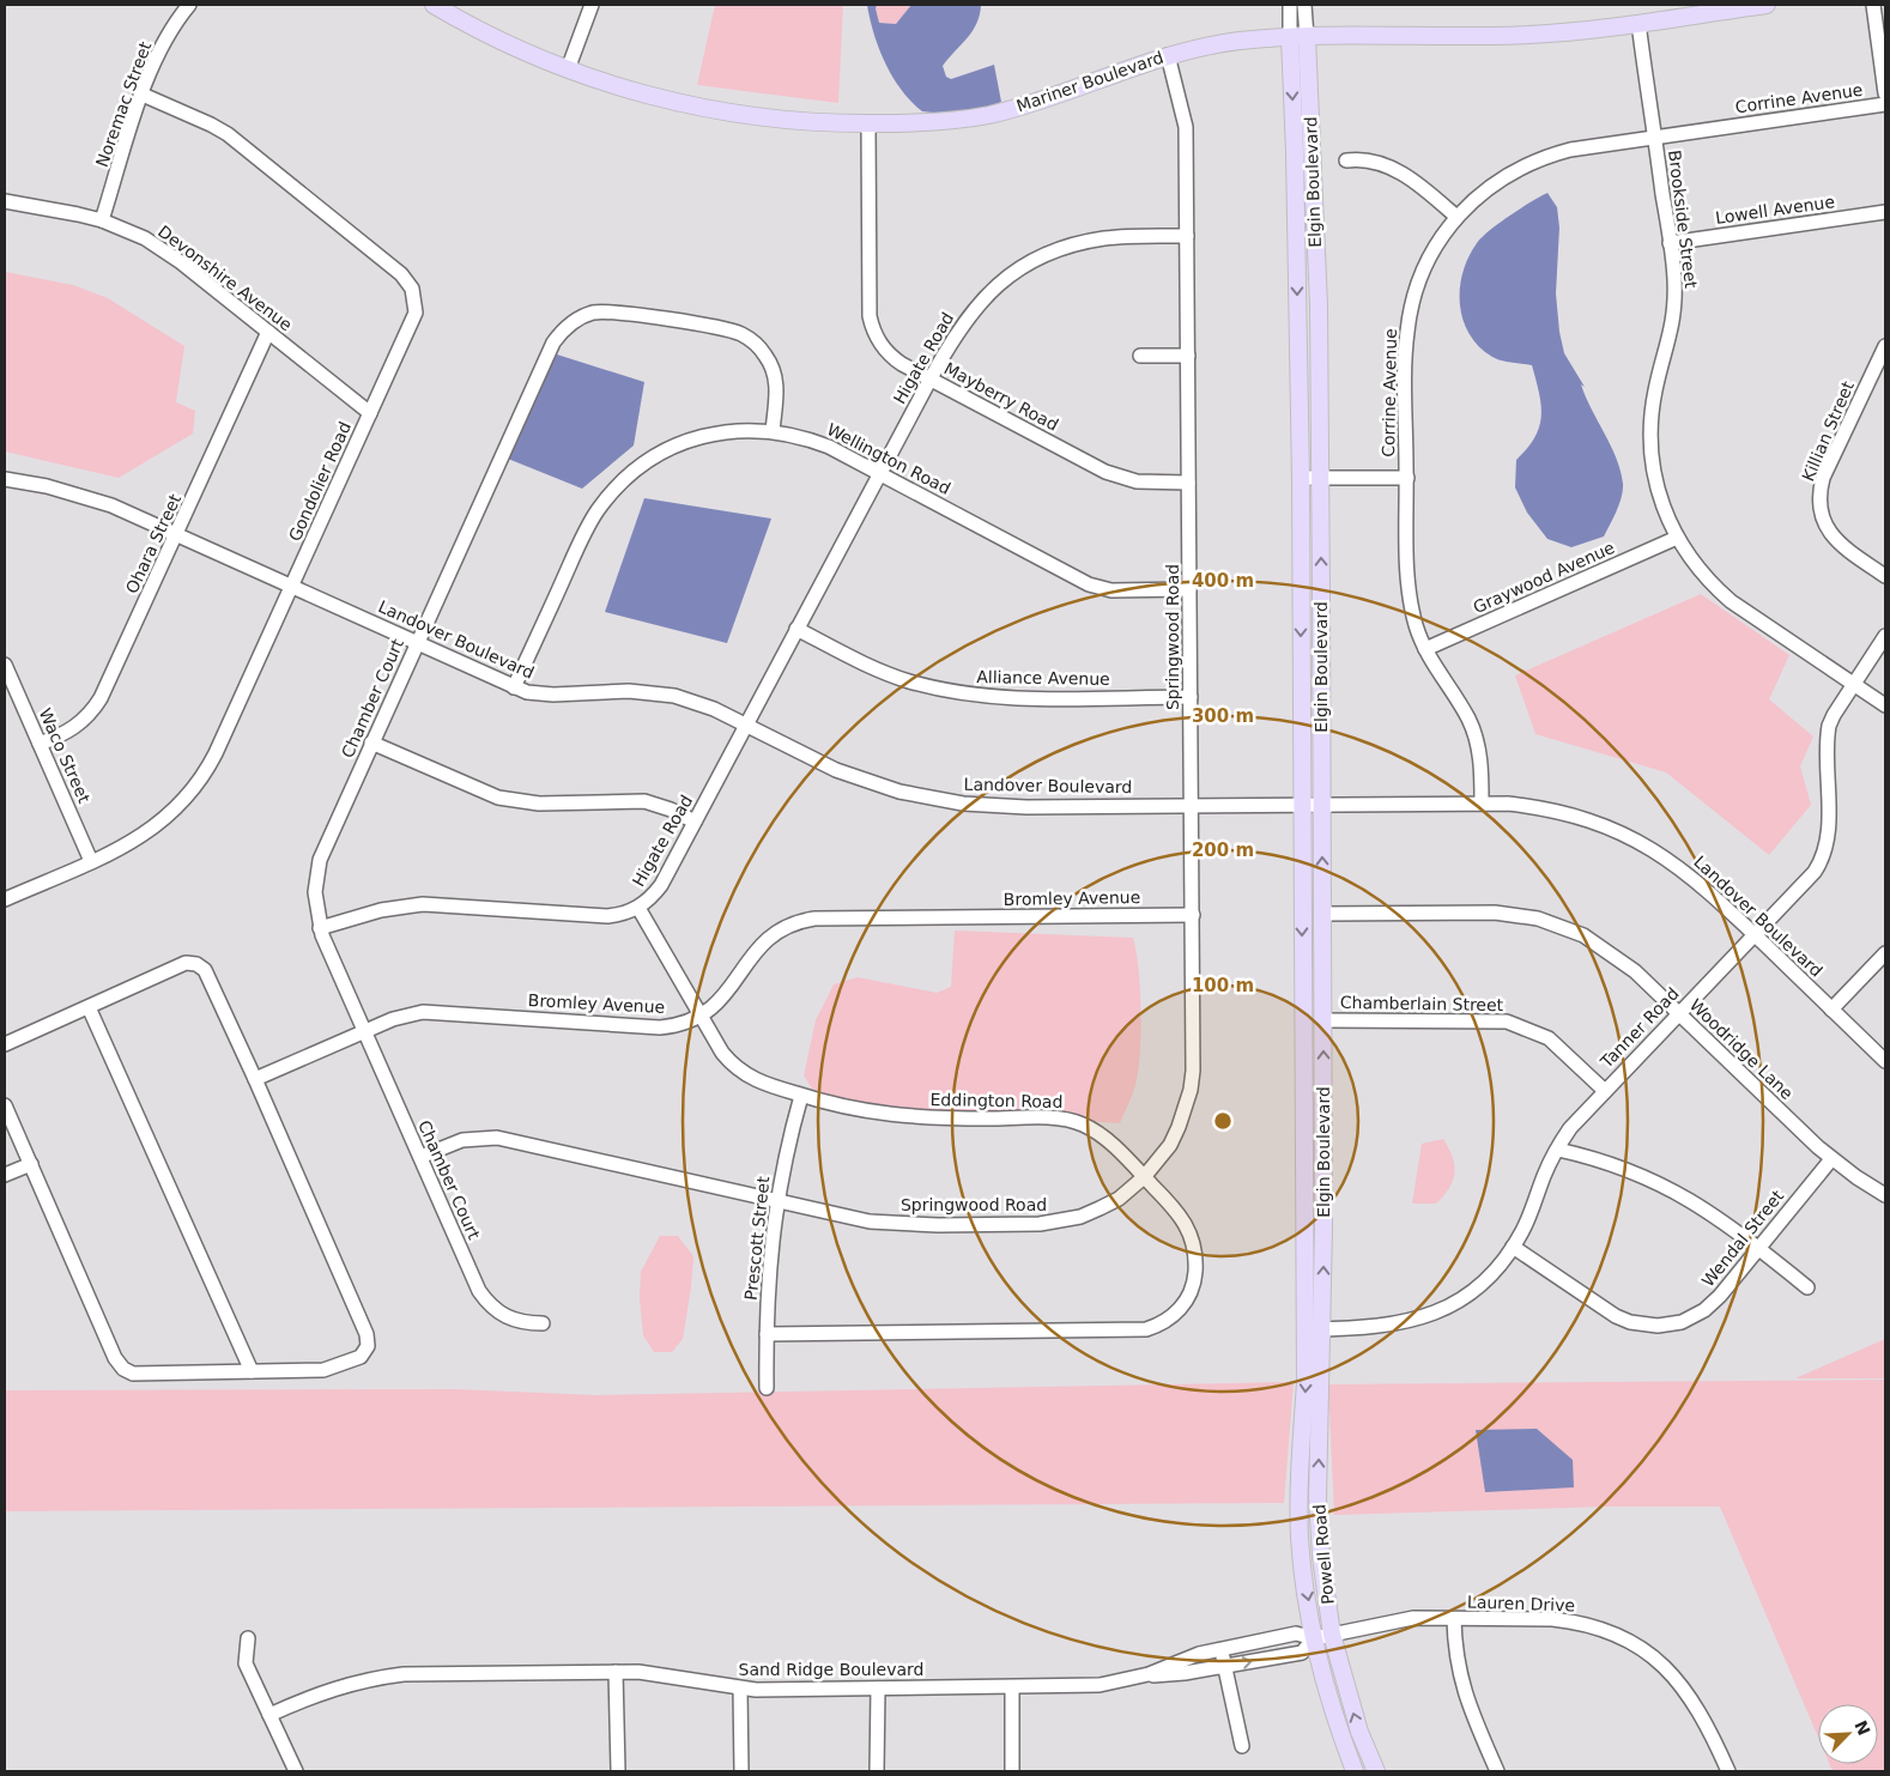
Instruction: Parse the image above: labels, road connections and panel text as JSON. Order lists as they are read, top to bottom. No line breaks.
{"streets":{"main road":["Mariner Boulevard","Elgin Boulevard","Powell Road"],"street":["Corrine Avenue","Noremac Street","Lowell Avenue","Brookside Street","Devonshire Avenue","Higate Road","Mayberry Road","Killian Street","Wellington Road","Gondolier Road","Ohara Street","Graywood Avenue","Springwood Road","Landover Boulevard","Alliance Avenue","Chamber Court","Waco Street","Bromley Avenue","Chamberlain Street","Tanner Road","Woodridge Lane","Eddington Road","Prescott Street","Wendal Street","Lauren Drive","Sand Ridge Boulevard"]},"crossings":[["Mariner Boulevard","Elgin Boulevard"],["Mariner Boulevard","Brookside Street"],["Mariner Boulevard","Mayberry Road"],["Mariner Boulevard","Springwood Road"],["Corrine Avenue","Brookside Street"],["Corrine Avenue","Graywood Avenue"],["Corrine Avenue","Landover Boulevard"],["Noremac Street","Devonshire Avenue"],["Noremac Street","Gondolier Road"],["Elgin Boulevard","Landover Boulevard"],["Elgin Boulevard","Chamberlain Street"],["Elgin Boulevard","Tanner Road"],["Elgin Boulevard","Woodridge Lane"],["Elgin Boulevard","Powell Road"],["Lowell Avenue","Brookside Street"],["Brookside Street","Graywood Avenue"],["Brookside Street","Tanner Road"],["Devonshire Avenue","Gondolier Road"],["Devonshire Avenue","Ohara Street"],["Higate Road","Mayberry Road"],["Higate Road","Wellington Road"],["Higate Road","Springwood Road"],["Higate Road","Landover Boulevard"],["Higate Road","Alliance Avenue"],["Higate Road","Chamber Court"],["Higate Road","Eddington Road"],["Mayberry Road","Springwood Road"],["Wellington Road","Springwood Road"],["Wellington Road","Landover Boulevard"],["Wellington Road","Chamber Court"],["Gondolier Road","Landover Boulevard"],["Gondolier Road","Waco Street"],["Ohara Street","Landover Boulevard"],["Ohara Street","Waco Street"],["Springwood Road","Landover Boulevard"],["Springwood Road","Alliance Avenue"],["Springwood Road","Chamber Court"],["Springwood Road","Bromley Avenue"],["Springwood Road","Eddington Road"],["Springwood Road","Prescott Street"],["Landover Boulevard","Chamber Court"],["Landover Boulevard","Tanner Road"],["Chamber Court","Bromley Avenue"],["Bromley Avenue","Eddington Road"],["Chamberlain Street","Tanner Road"],["Tanner Road","Woodridge Lane"],["Tanner Road","Wendal Street"],["Tanner Road","Powell Road"],["Woodridge Lane","Wendal Street"],["Eddington Road","Prescott Street"],["Powell Road","Lauren Drive"],["Powell Road","Sand Ridge Boulevard"],["Lauren Drive","Sand Ridge Boulevard"]],"north":"top right","rings":["400 m","300 m","200 m","100 m"]}
